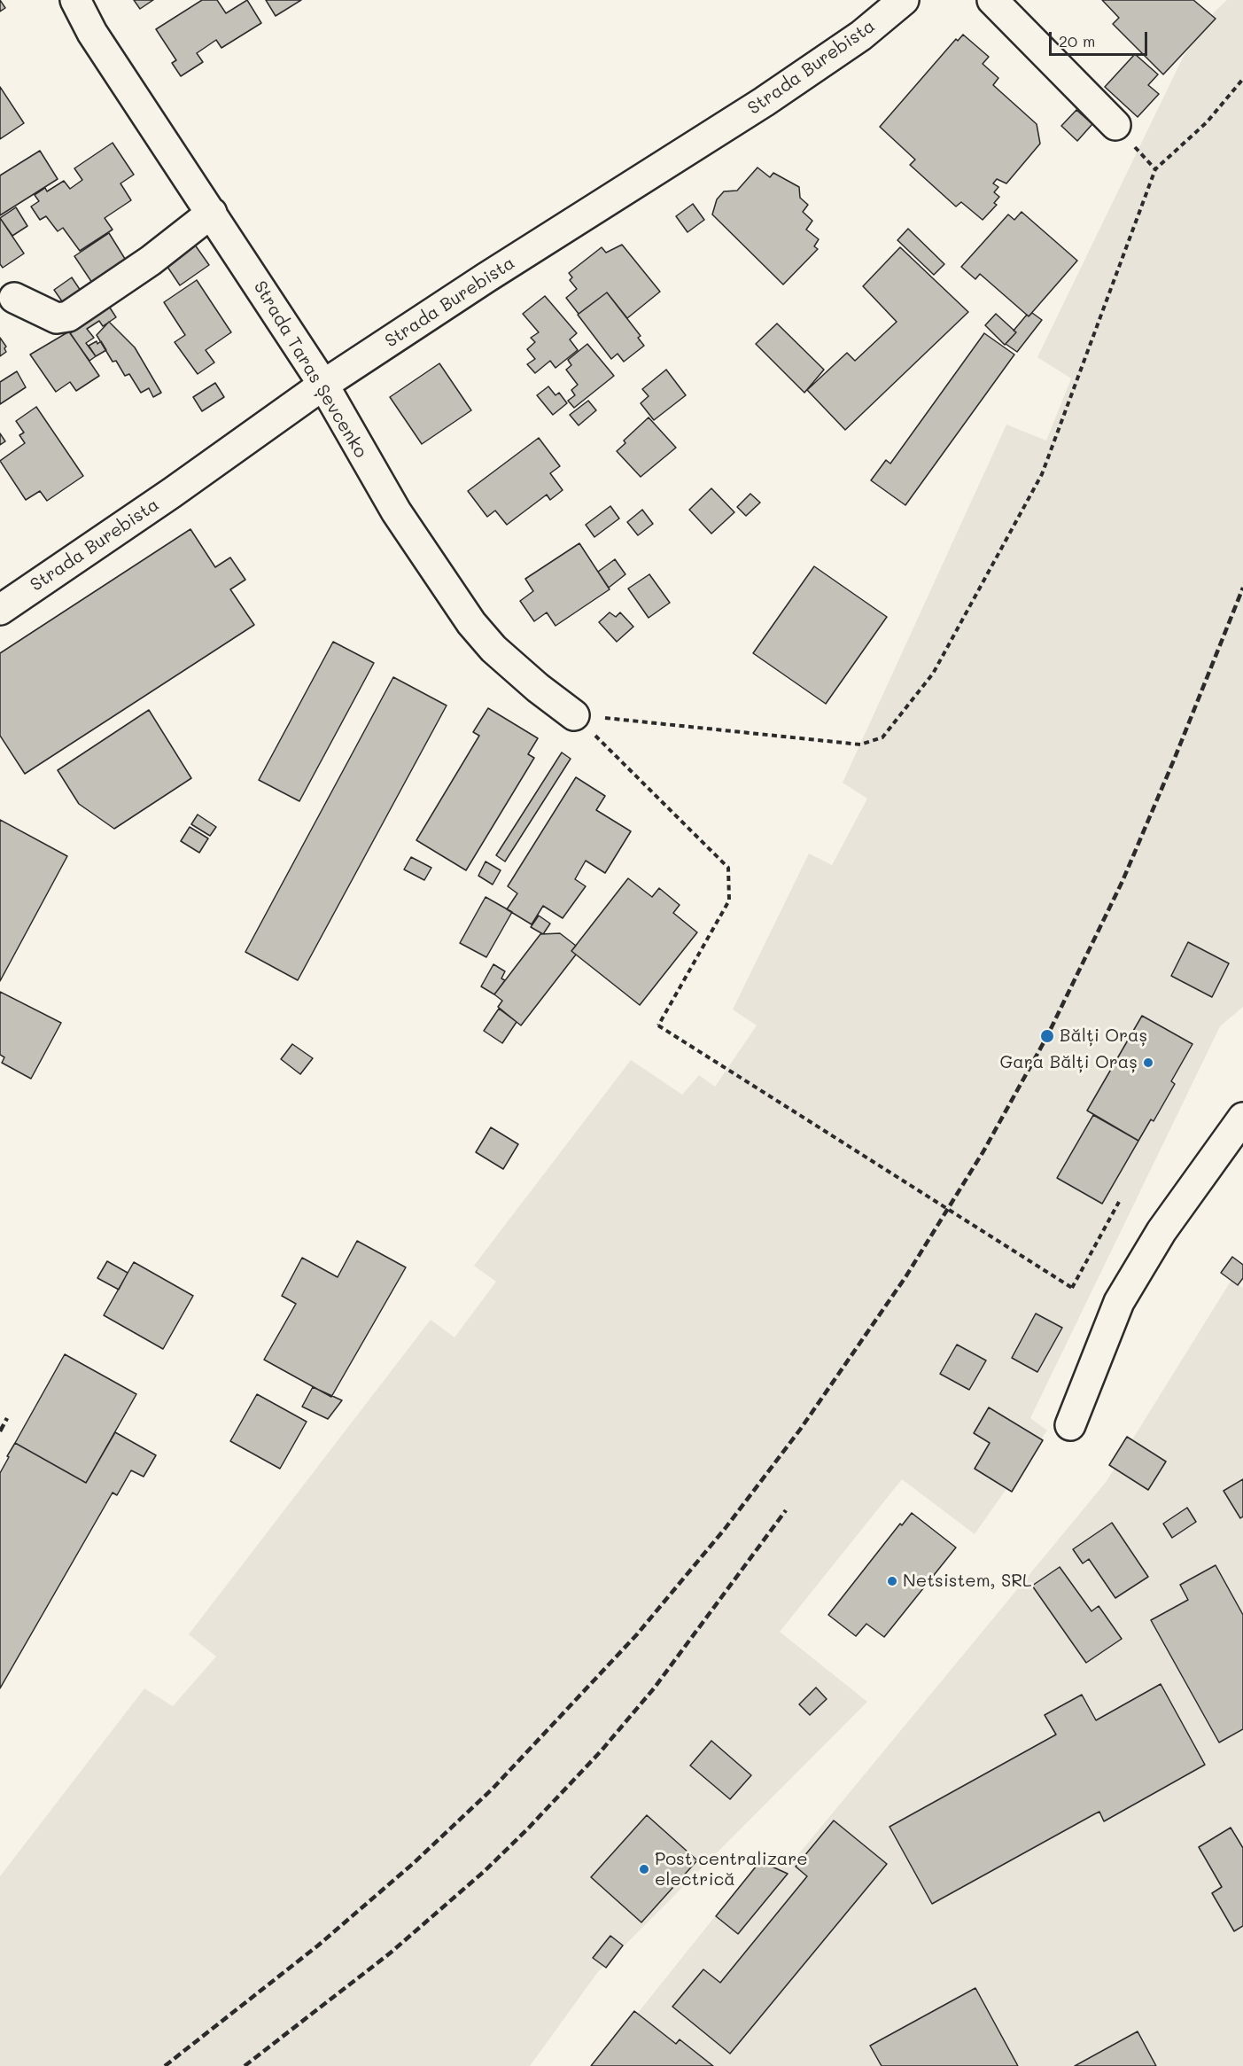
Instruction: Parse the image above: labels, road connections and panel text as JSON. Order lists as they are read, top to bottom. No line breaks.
{"streets":{"street":["Strada Burebista","Strada Taras Șevcenko"]},"crossings":[["Strada Burebista","Strada Taras Șevcenko"]],"places":["Bălți Oraș","Gara Bălți Oraș","Netsistem, SRL","Post centralizare electrică"],"scale_bar":"20 m"}
